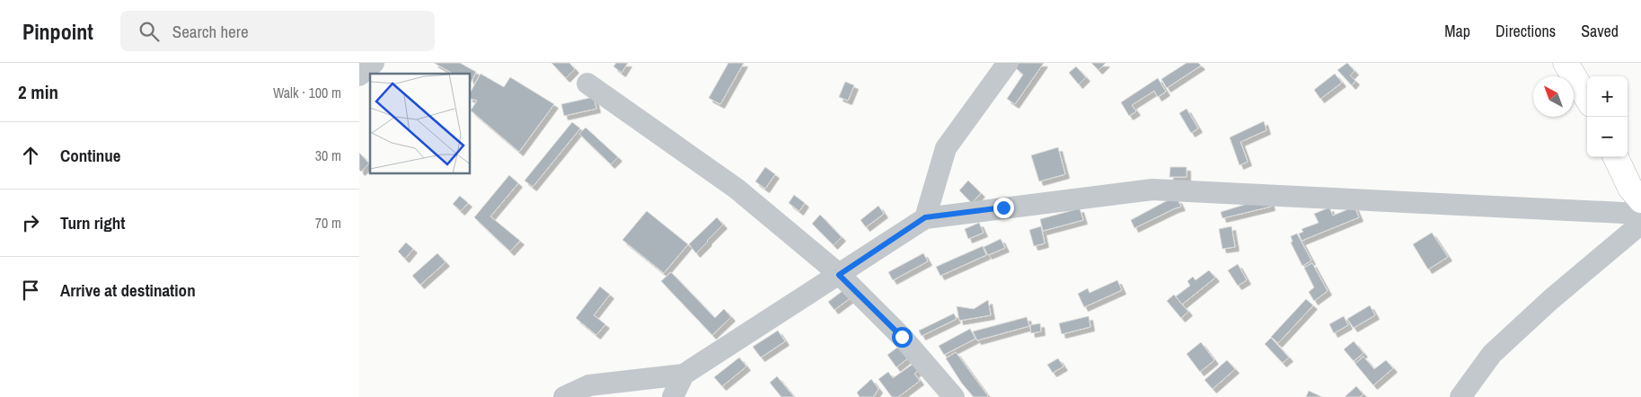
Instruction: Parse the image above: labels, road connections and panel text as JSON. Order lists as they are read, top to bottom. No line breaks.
{"north":"top left","page":{"header":"Pinpoint","search":"Search here","nav":["Map","Directions","Saved"],"heading":["2 min","Walk · 100 m"],"map_buttons":["+","−"],"list":[["Continue","30 m"],["Turn right","70 m"],"Arrive at destination"]}}
